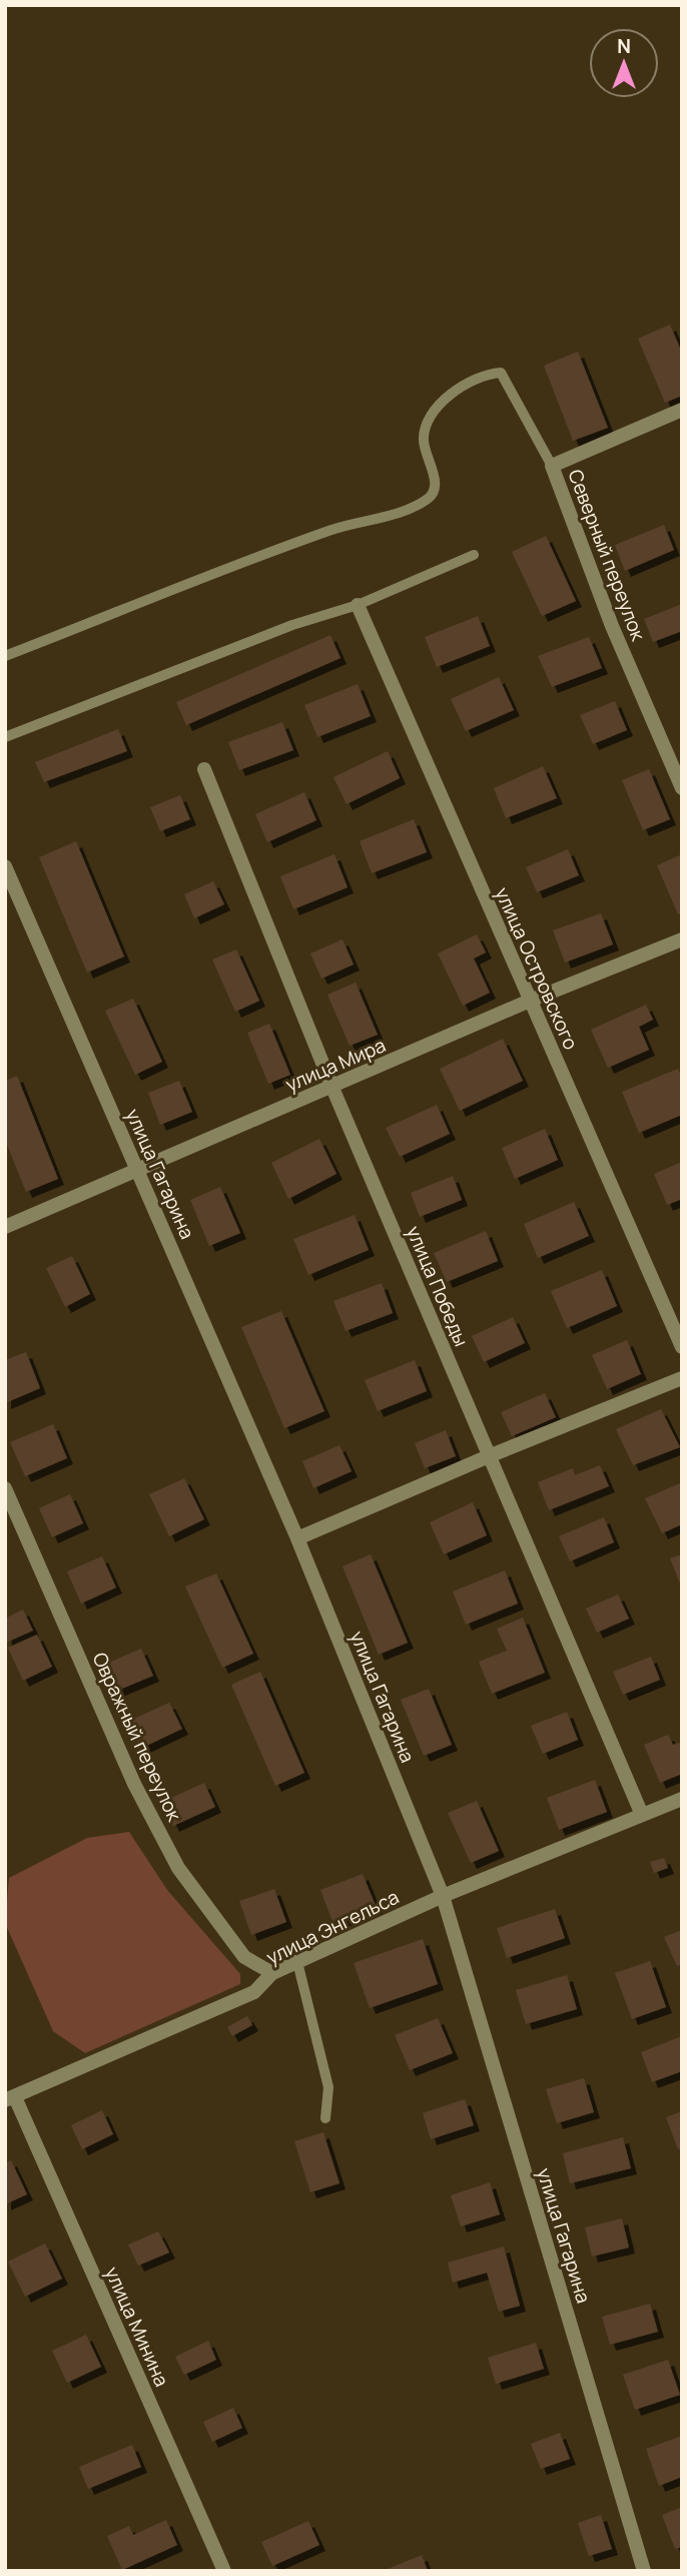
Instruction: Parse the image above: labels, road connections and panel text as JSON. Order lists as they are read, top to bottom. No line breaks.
{"streets":{"street":["Северный переулок","улица Островского","улица Мира","улица Гагарина","улица Победы","Овражный переулок","улица Энгельса","улица Минина"]},"crossings":[["улица Островского","улица Мира"],["улица Мира","улица Гагарина"],["улица Мира","улица Победы"],["улица Гагарина","улица Энгельса"],["улица Победы","улица Энгельса"],["Овражный переулок","улица Энгельса"],["улица Энгельса","улица Минина"]],"north":"top"}
